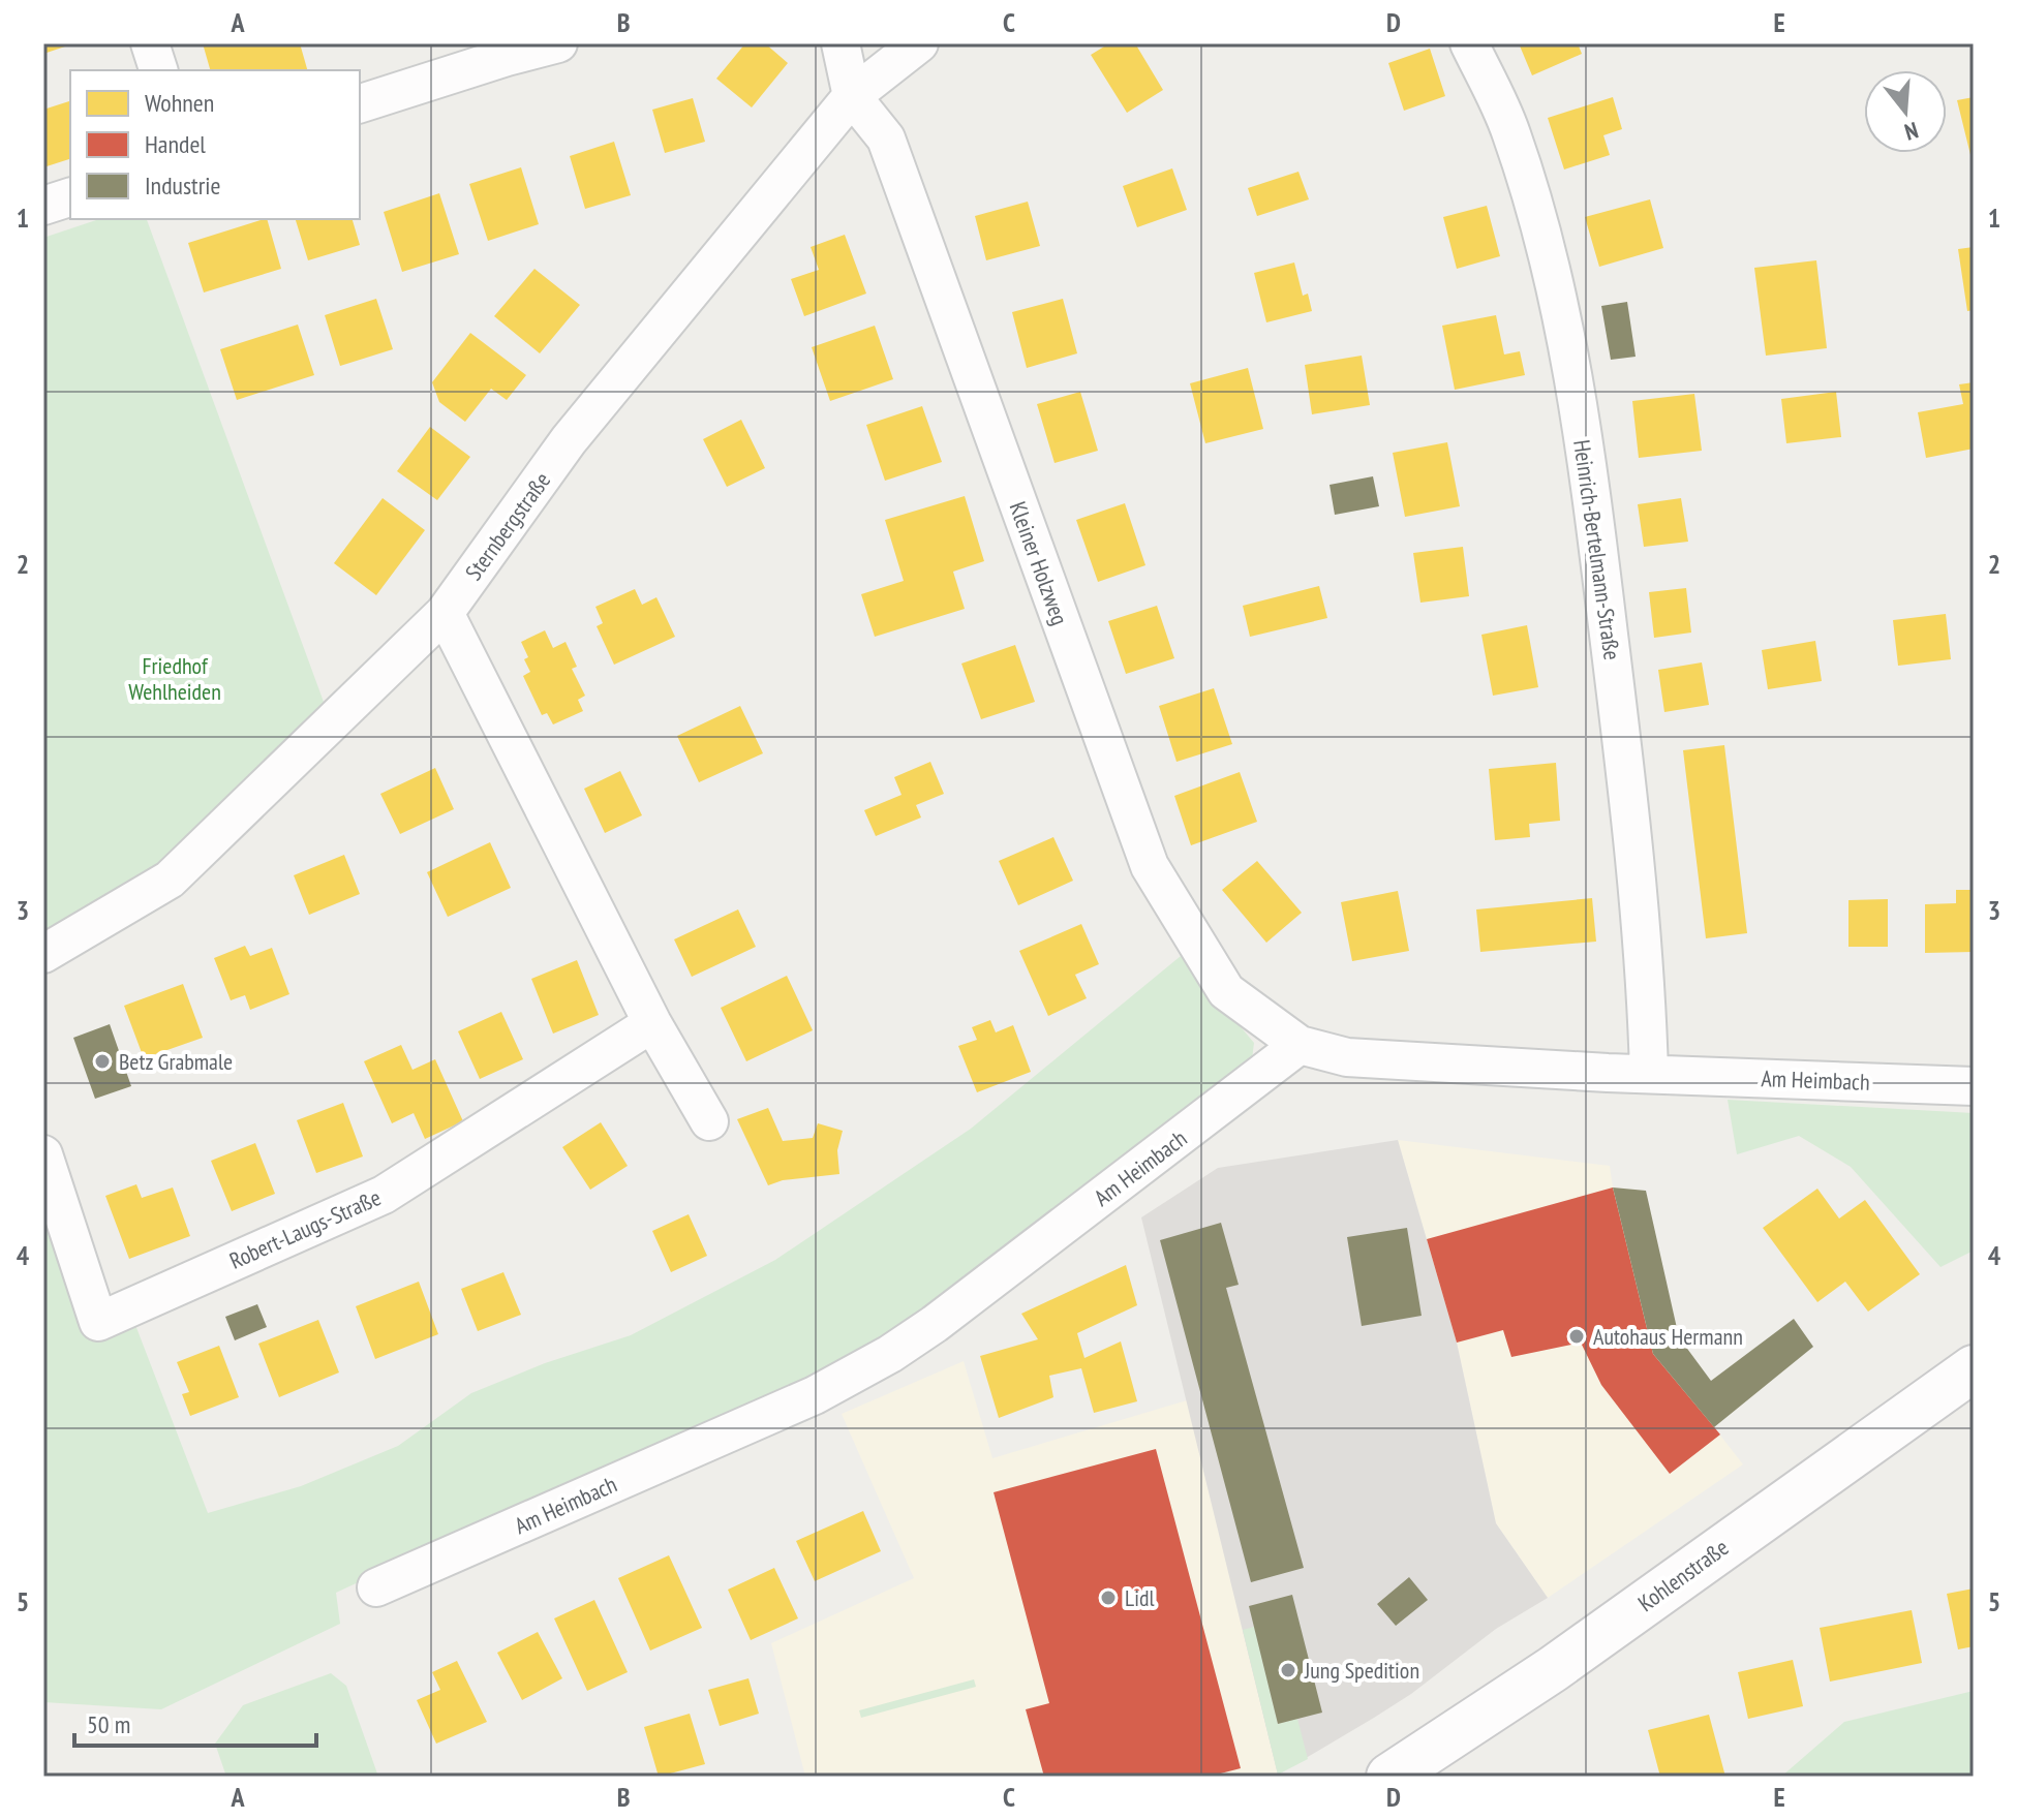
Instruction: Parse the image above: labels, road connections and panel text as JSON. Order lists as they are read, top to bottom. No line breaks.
{"streets":{"main road":["Kohlenstraße"],"street":["Sternbergstraße","Heinrich-Bertelmann-Straße","Kleiner Holzweg","Am Heimbach","Robert-Laugs-Straße"]},"crossings":[["Sternbergstraße","Kleiner Holzweg"],["Heinrich-Bertelmann-Straße","Am Heimbach"],["Kleiner Holzweg","Am Heimbach"]],"parks":["Friedhof Wehlheiden"],"places":["Betz Grabmale","Autohaus Hermann","Lidl","Jung Spedition"],"legend":["Wohnen","Handel","Industrie"],"scale_bar":"50 m","north":"bottom","grid":{"columns":["A","B","C","D","E"],"rows":["1","2","3","4","5"]}}
